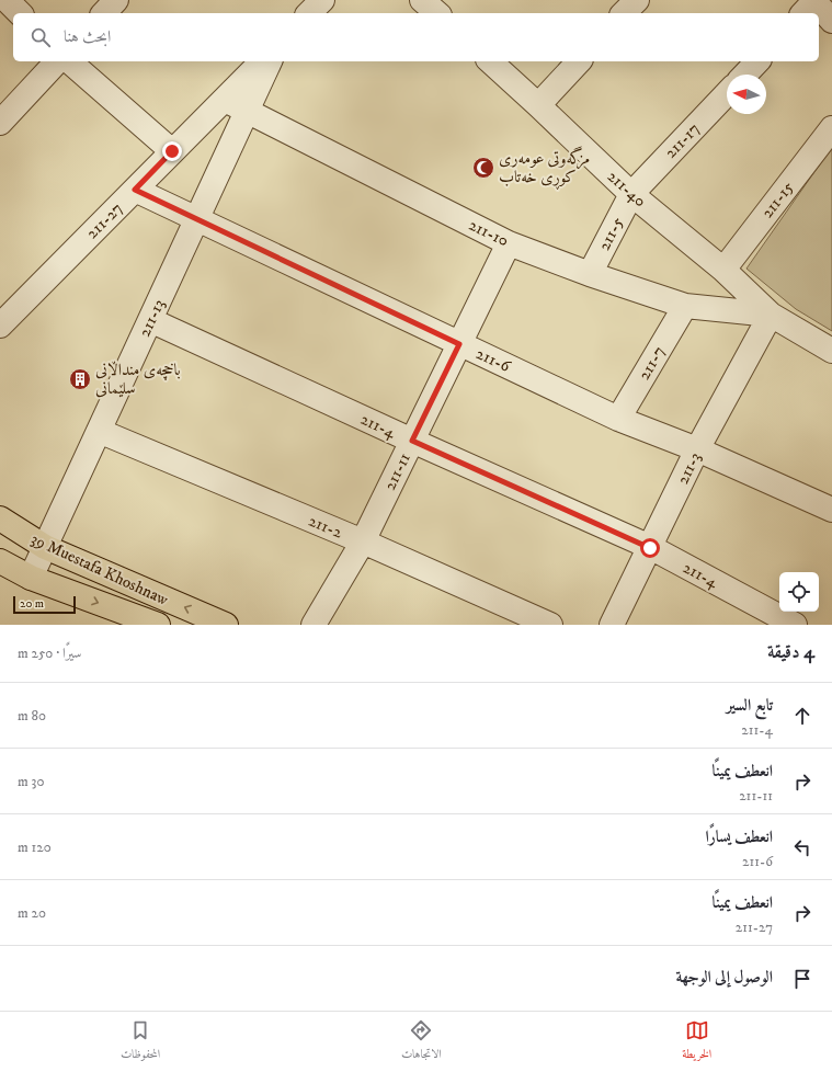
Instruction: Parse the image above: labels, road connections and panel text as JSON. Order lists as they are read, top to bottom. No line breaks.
{"streets":{"main road":["39 Muestafa Khoshnaw"],"street":["211-17","211-40","211-15","211-27","211-10","211-5","211-13","211-6","211-7","211-4","211-3","211-11","211-2"]},"crossings":[["211-17","211-40"],["211-17","211-5"],["211-40","211-15"],["211-40","211-10"],["211-40","211-5"],["211-40","211-3"],["211-27","211-10"],["211-27","211-6"],["211-10","211-5"],["211-10","211-13"],["211-10","211-7"],["211-10","211-3"],["211-10","211-11"],["211-13","211-6"],["211-13","211-4"],["211-13","211-2"],["211-13","39 Muestafa Khoshnaw"],["211-6","211-7"],["211-6","211-3"],["211-6","211-11"],["211-4","211-3"],["211-4","211-11"],["211-11","211-2"]],"places":{"mosque":["مزگەوتی عومەری کوڕی خەتاب"],"building":["باخچەی منداڵانی سلێمانی"]},"scale_bar":"20 m","north":"left","page":{"search":"ابحث هنا","scale":"20 m","heading":["4 دقيقة","سيرًا · 250 m"],"list":[["تابع السير","211-4","80 m"],["انعطف يمينًا","211-11","30 m"],["انعطف يسارًا","211-6","120 m"],["انعطف يمينًا","211-27","20 m"],"الوصول إلى الوجهة"],"nav":["الخريطة","الاتجاهات","المحفوظات"]}}
